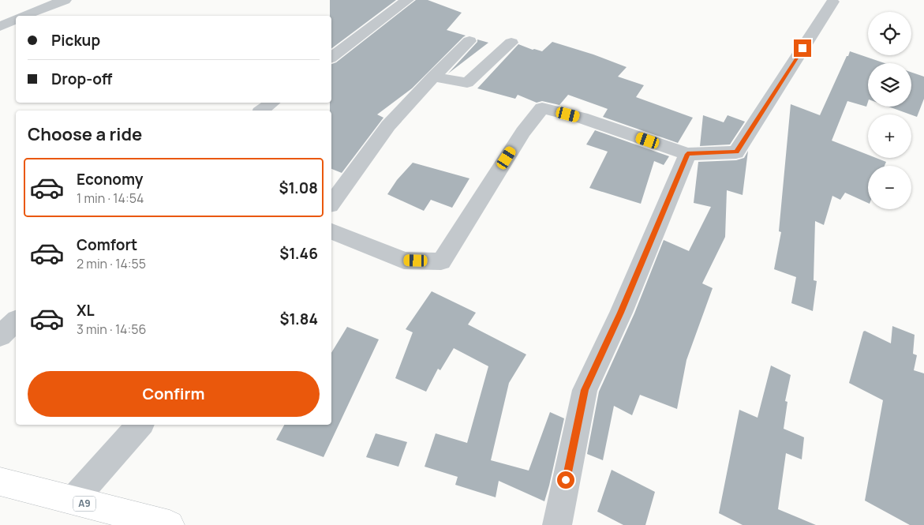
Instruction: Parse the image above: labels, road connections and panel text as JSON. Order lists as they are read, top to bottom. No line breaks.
{"streets":{"main road":["A9"]},"page":{"map_buttons":["+","−"],"banner":["Pickup","Drop-off"],"heading":"Choose a ride","list":[{"name":"Economy","note":"1 min · 14:54","value":"$1.08"},{"name":"Comfort","note":"2 min · 14:55","value":"$1.46"},{"name":"XL","note":"3 min · 14:56","value":"$1.84"}],"buttons":"Confirm"}}
